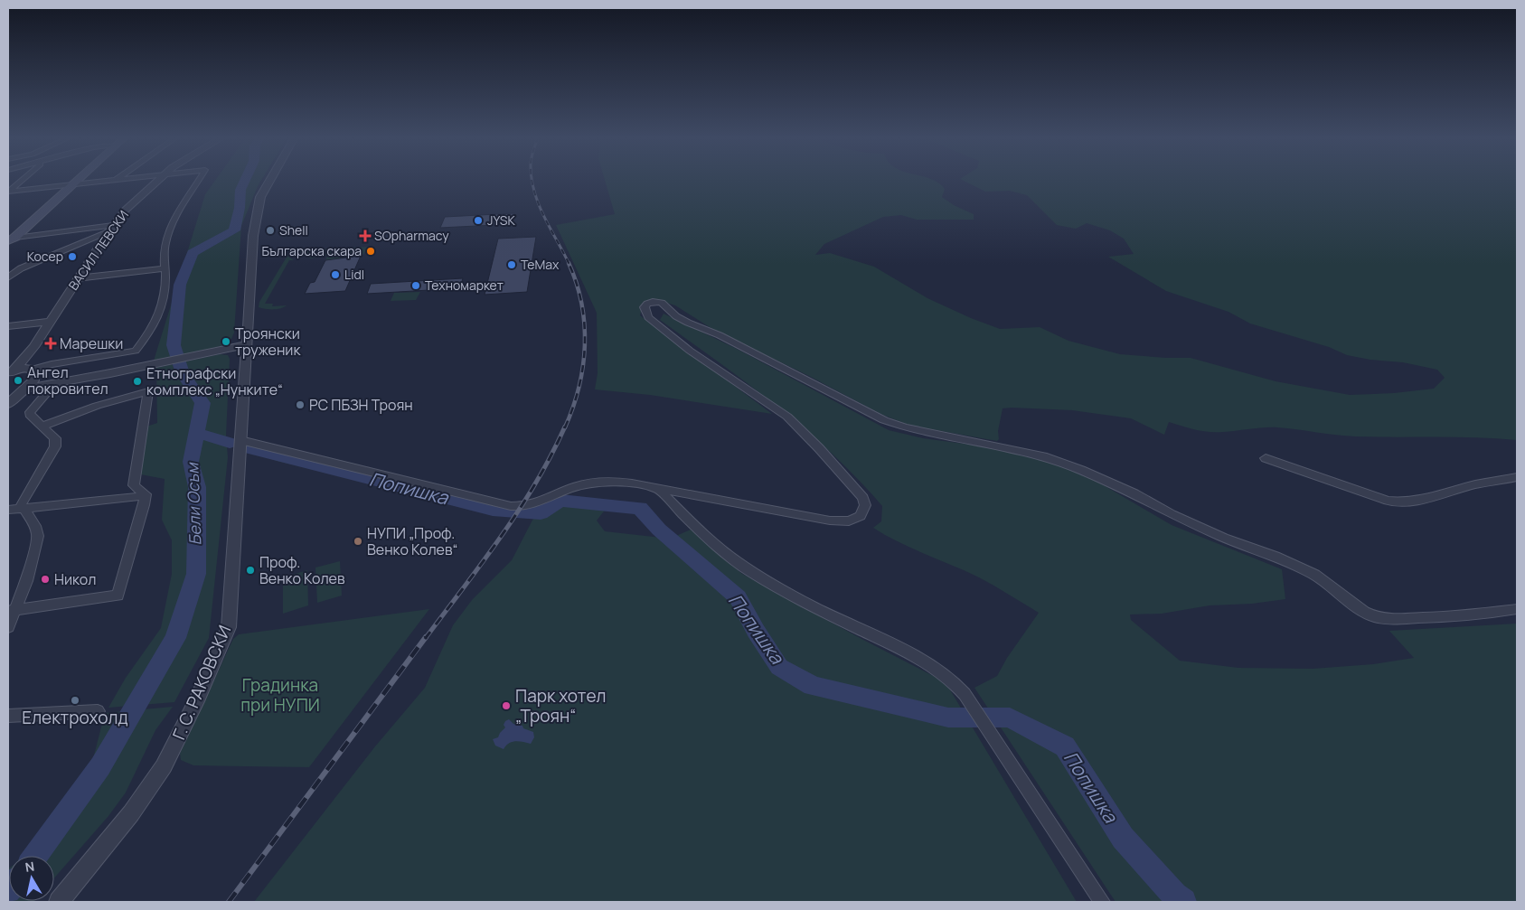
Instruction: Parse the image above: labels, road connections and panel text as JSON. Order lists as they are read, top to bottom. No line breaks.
{"streets":{"street":["ВАСИЛ ЛЕВСКИ","Г. С. РАКОВСКИ"]},"water":["Попишка","Бели Осъм"],"parks":["Градинка при НУПИ"],"places":{"other":["JYSK","Shell","Българска скара","Косер","ТеМах","Lidl","Техномаркет","Троянски труженик","Ангел покровител","Етнографски комплекс „Нунките“","РС ПБЗН Троян","НУПИ „Проф. Венко Колев“","Проф. Венко Колев","Никол","Електрохолд","Парк хотел „Троян“"],"health":["SOpharmacy","Марешки"]},"north":"top"}
